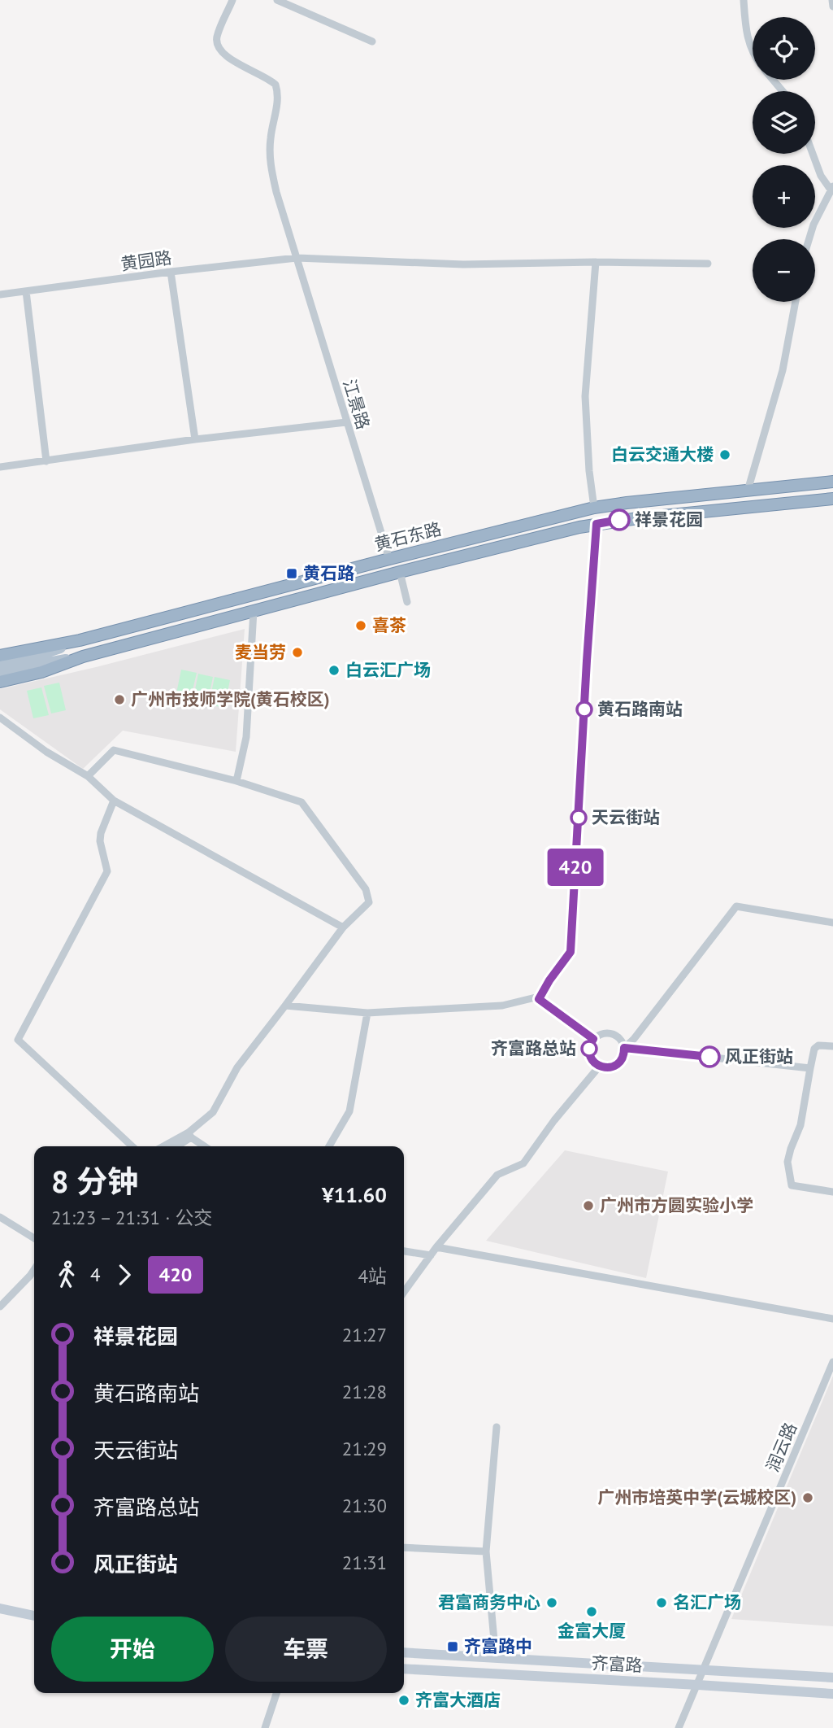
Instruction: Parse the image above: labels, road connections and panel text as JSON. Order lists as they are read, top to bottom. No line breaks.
{"streets":{"highway":["黄石东路"],"main road":["齐富路"],"street":["黄园路","江景路","润云路"]},"crossings":[["黄园路","江景路"],["江景路","黄石东路"],["润云路","齐富路"]],"places":{"other":["白云交通大楼","祥景花园","喜茶","麦当劳","白云汇广场","广州市技师学院(黄石校区)","黄石路南站","天云街站","齐富路总站","风正街站","广州市方圆实验小学","广州市培英中学(云城校区)","君富商务中心","名汇广场","金富大厦","齐富大酒店"],"transit":["黄石路","齐富路中"]},"lines":["bus line 420"],"page":{"on_map":"420","map_buttons":["+","−"],"heading":["8 分钟","21:23 – 21:31 · 公交","¥11.60"],"legs":["4","420","4站"],"list":[{"name":"祥景花园","value":"21:27"},{"name":"黄石路南站","value":"21:28"},{"name":"天云街站","value":"21:29"},{"name":"齐富路总站","value":"21:30"},{"name":"风正街站","value":"21:31"}],"buttons":["开始","车票"]}}
